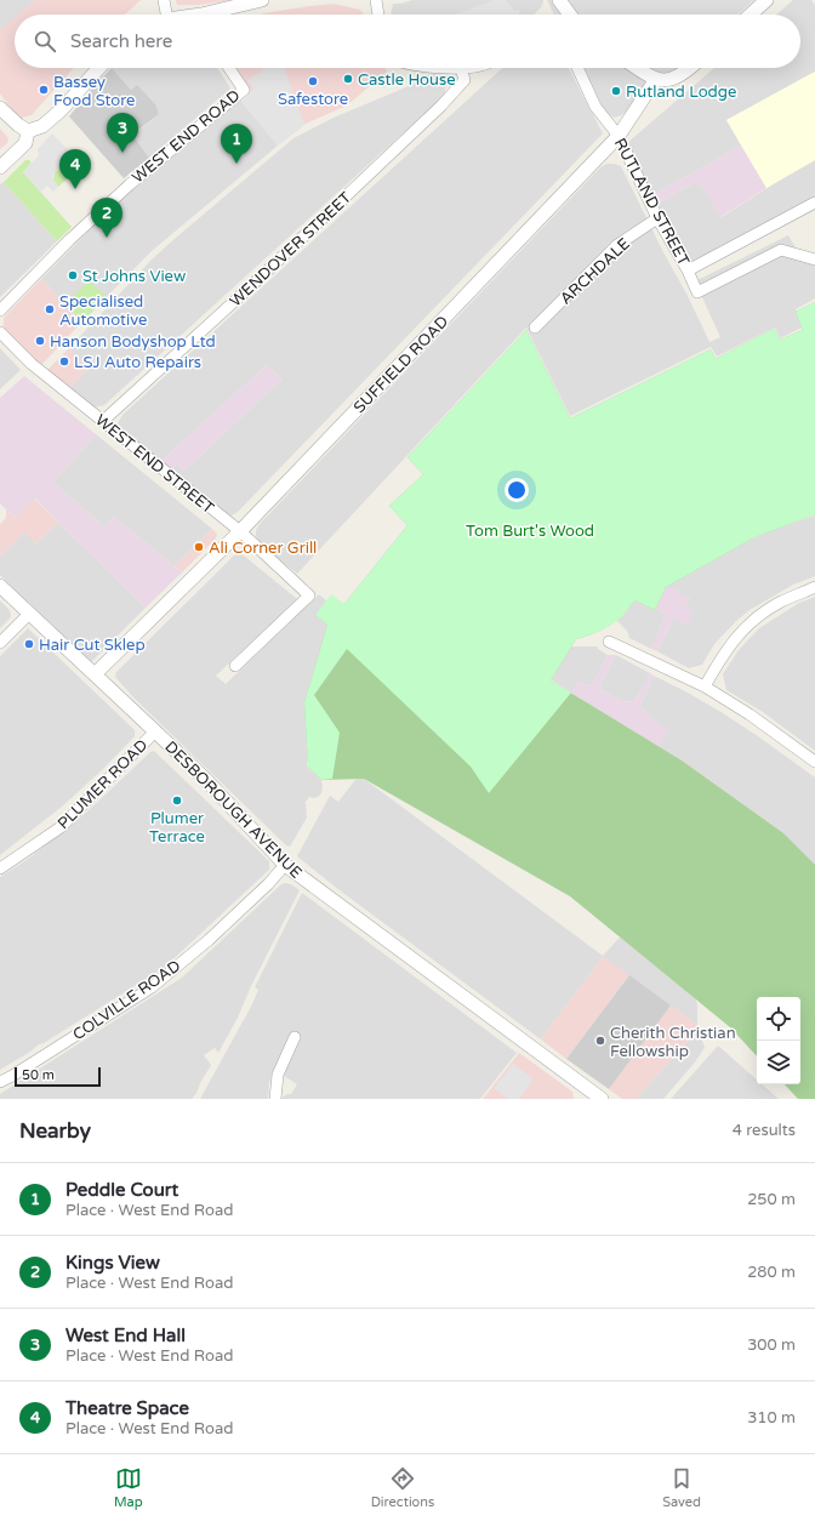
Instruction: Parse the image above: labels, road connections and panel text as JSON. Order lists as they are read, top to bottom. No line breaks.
{"streets":{"street":["WEST END ROAD","RUTLAND STREET","WENDOVER STREET","ARCHDALE","SUFFIELD ROAD","WEST END STREET","PLUMER ROAD","DESBOROUGH AVENUE","COLVILLE ROAD"]},"crossings":[["RUTLAND STREET","ARCHDALE"],["RUTLAND STREET","SUFFIELD ROAD"],["WENDOVER STREET","WEST END STREET"],["SUFFIELD ROAD","WEST END STREET"],["SUFFIELD ROAD","DESBOROUGH AVENUE"],["PLUMER ROAD","DESBOROUGH AVENUE"],["DESBOROUGH AVENUE","COLVILLE ROAD"]],"parks":["Tom Burt's Wood"],"places":["Castle House","Safestore","Bassey Food Store","Rutland Lodge","St Johns View","Specialised Automotive","Hanson Bodyshop Ltd","LSJ Auto Repairs","Ali Corner Grill","Hair Cut Sklep","Plumer Terrace","Cherith Christian Fellowship"],"scale_bar":"50 m","page":{"search":"Search here","pins":["3","1","4","2"],"scale":"50 m","heading":["Nearby","4 results"],"list":[{"mark":"1","name":"Peddle Court","note":"Place · West End Road","value":"250 m"},{"mark":"2","name":"Kings View","note":"Place · West End Road","value":"280 m"},{"mark":"3","name":"West End Hall","note":"Place · West End Road","value":"300 m"},{"mark":"4","name":"Theatre Space","note":"Place · West End Road","value":"310 m"}],"nav":["Map","Directions","Saved"]}}
